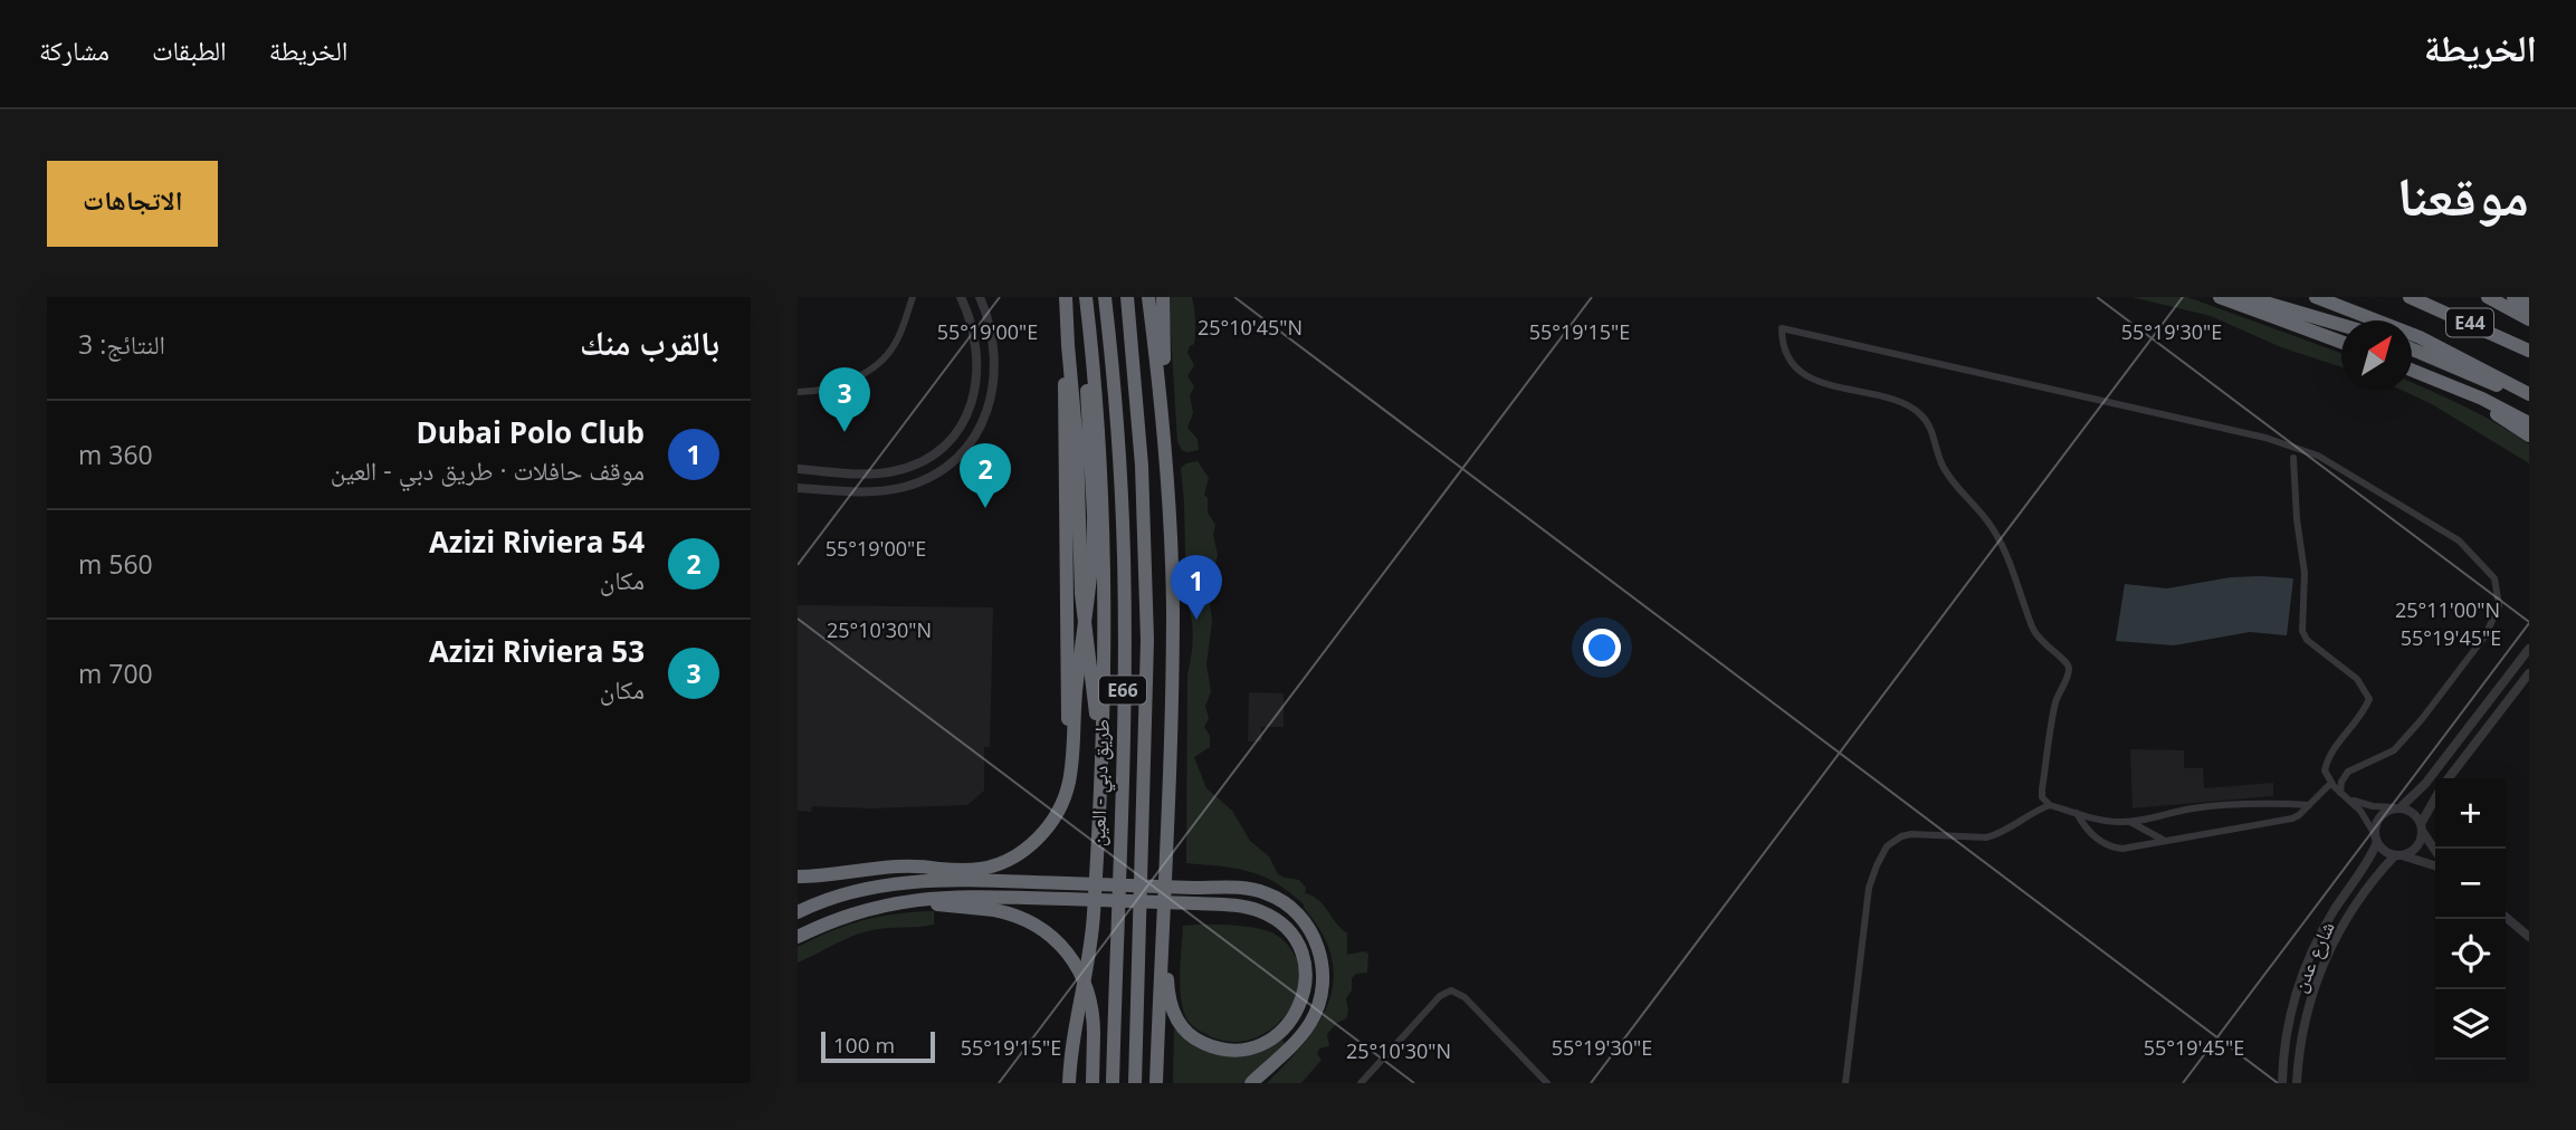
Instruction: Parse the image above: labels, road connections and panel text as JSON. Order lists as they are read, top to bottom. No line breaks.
{"streets":{"highway":["E44","E66","طريق دبي - العين"],"street":["شارع عدن"]},"scale_bar":"100 m","north":"top right","page":{"header":"الخريطة","nav":["الخريطة","الطبقات","مشاركة"],"title":"موقعنا","buttons":"الاتجاهات","heading":["بالقرب منك","النتائج: 3"],"pins":["3","2","1"],"list":[{"mark":"1","name":"Dubai Polo Club","note":"موقف حافلات · طريق دبي - العين","value":"360 m"},{"mark":"2","name":"Azizi Riviera 54","note":"مكان","value":"560 m"},{"mark":"3","name":"Azizi Riviera 53","note":"مكان","value":"700 m"}],"map_buttons":["+","−"],"scale":"100 m"},"coordinates":["25°10'45\"N","55°19'00\"E","55°19'15\"E","55°19'30\"E","25°11'00\"N","25°10'30\"N","55°19'45\"E"]}
